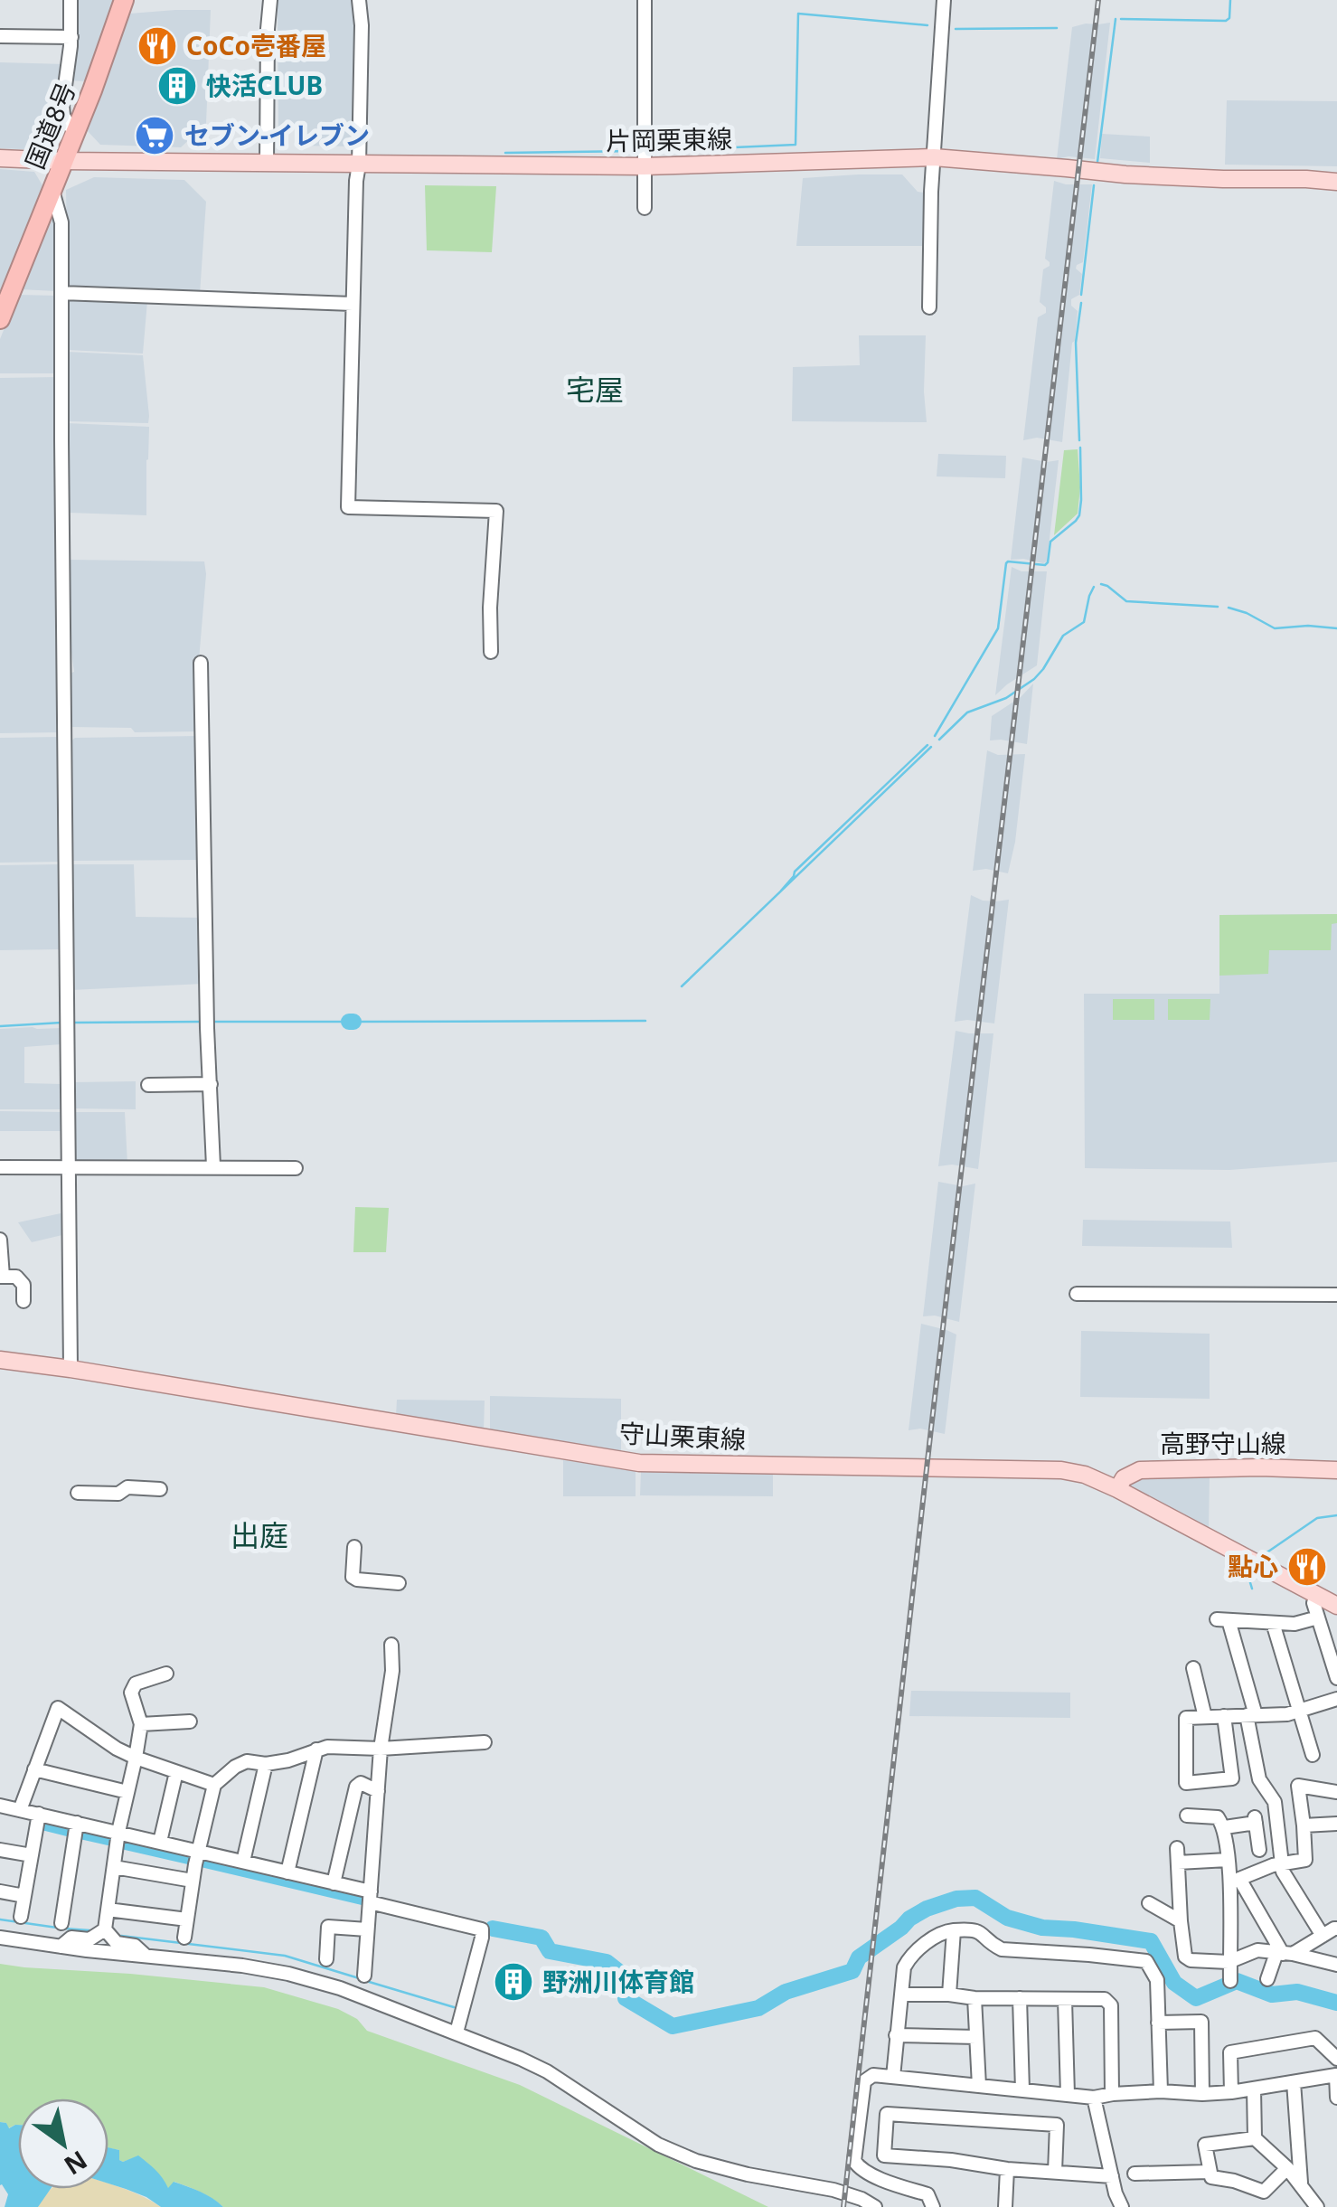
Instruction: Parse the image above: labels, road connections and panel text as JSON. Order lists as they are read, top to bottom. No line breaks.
{"streets":{"highway":["国道8号"],"main road":["片岡栗東線","守山栗東線","高野守山線"]},"crossings":[["国道8号","片岡栗東線"],["守山栗東線","高野守山線"]],"districts":["宅屋","出庭"],"places":{"restaurant":["CoCo壱番屋","點心"],"building":["快活CLUB","野洲川体育館"],"supermarket":["セブン-イレブン"]},"north":"bottom right"}
